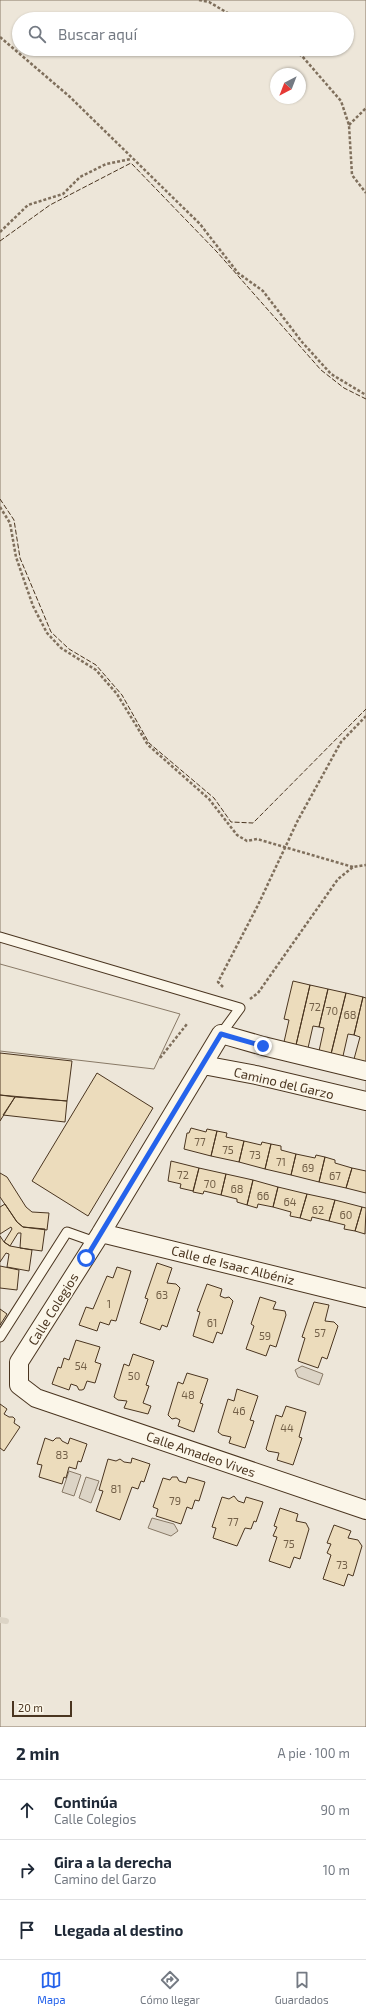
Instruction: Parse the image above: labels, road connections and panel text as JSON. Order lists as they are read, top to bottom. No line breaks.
{"streets":{"street":["Camino del Garzo","Calle de Isaac Albéniz","Calle Colegios","Calle Amadeo Vives"]},"crossings":[["Camino del Garzo","Calle Colegios"],["Calle de Isaac Albéniz","Calle Colegios"],["Calle Colegios","Calle Amadeo Vives"]],"house_numbers":["72","70","68","77","75","73","71","69","72","67","70","68","66","64","62","60","63","1","61","57","59","54","50","48","46","44","83","81","79","77","75","73"],"scale_bar":"20 m","north":"bottom left","page":{"search":"Buscar aquí","scale":"20 m","heading":["2 min","A pie · 100 m"],"list":[["Continúa","Calle Colegios","90 m"],["Gira a la derecha","Camino del Garzo","10 m"],"Llegada al destino"],"nav":["Mapa","Cómo llegar","Guardados"]}}
